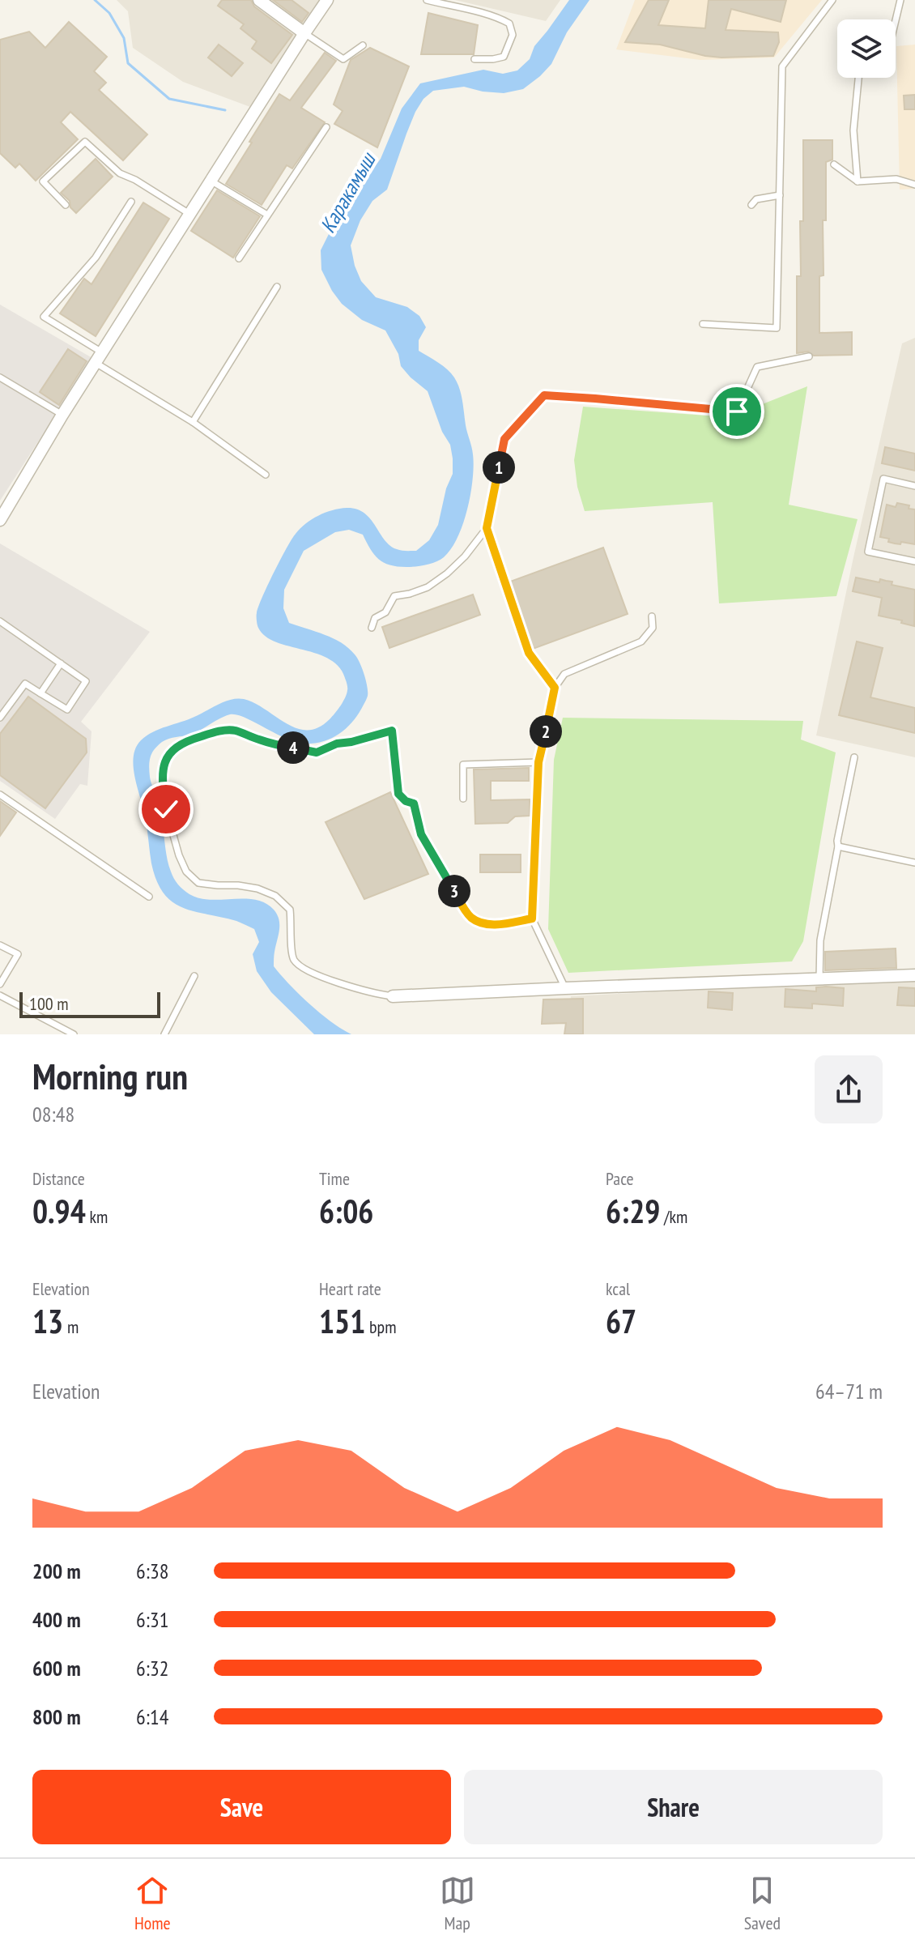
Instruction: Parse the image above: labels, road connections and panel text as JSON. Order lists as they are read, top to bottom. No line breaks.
{"water":["Каракамыш"],"scale_bar":"100 m","page":{"pins":["1","2","4","3"],"scale":"100 m","heading":["Morning run","08:48"],"stats":[["Distance","0.94 km"],["Time","6:06"],["Pace","6:29 /km"],["Elevation","13 m"],["Heart rate","151 bpm"],["kcal","67"]],"chart":["Elevation","64–71 m"],"list":[{"name":"200 m","note":"6:38"},{"name":"400 m","note":"6:31"},{"name":"600 m","note":"6:32"},{"name":"800 m","note":"6:14"}],"buttons":["Save","Share"],"tabs":["Home","Map","Saved"]}}
